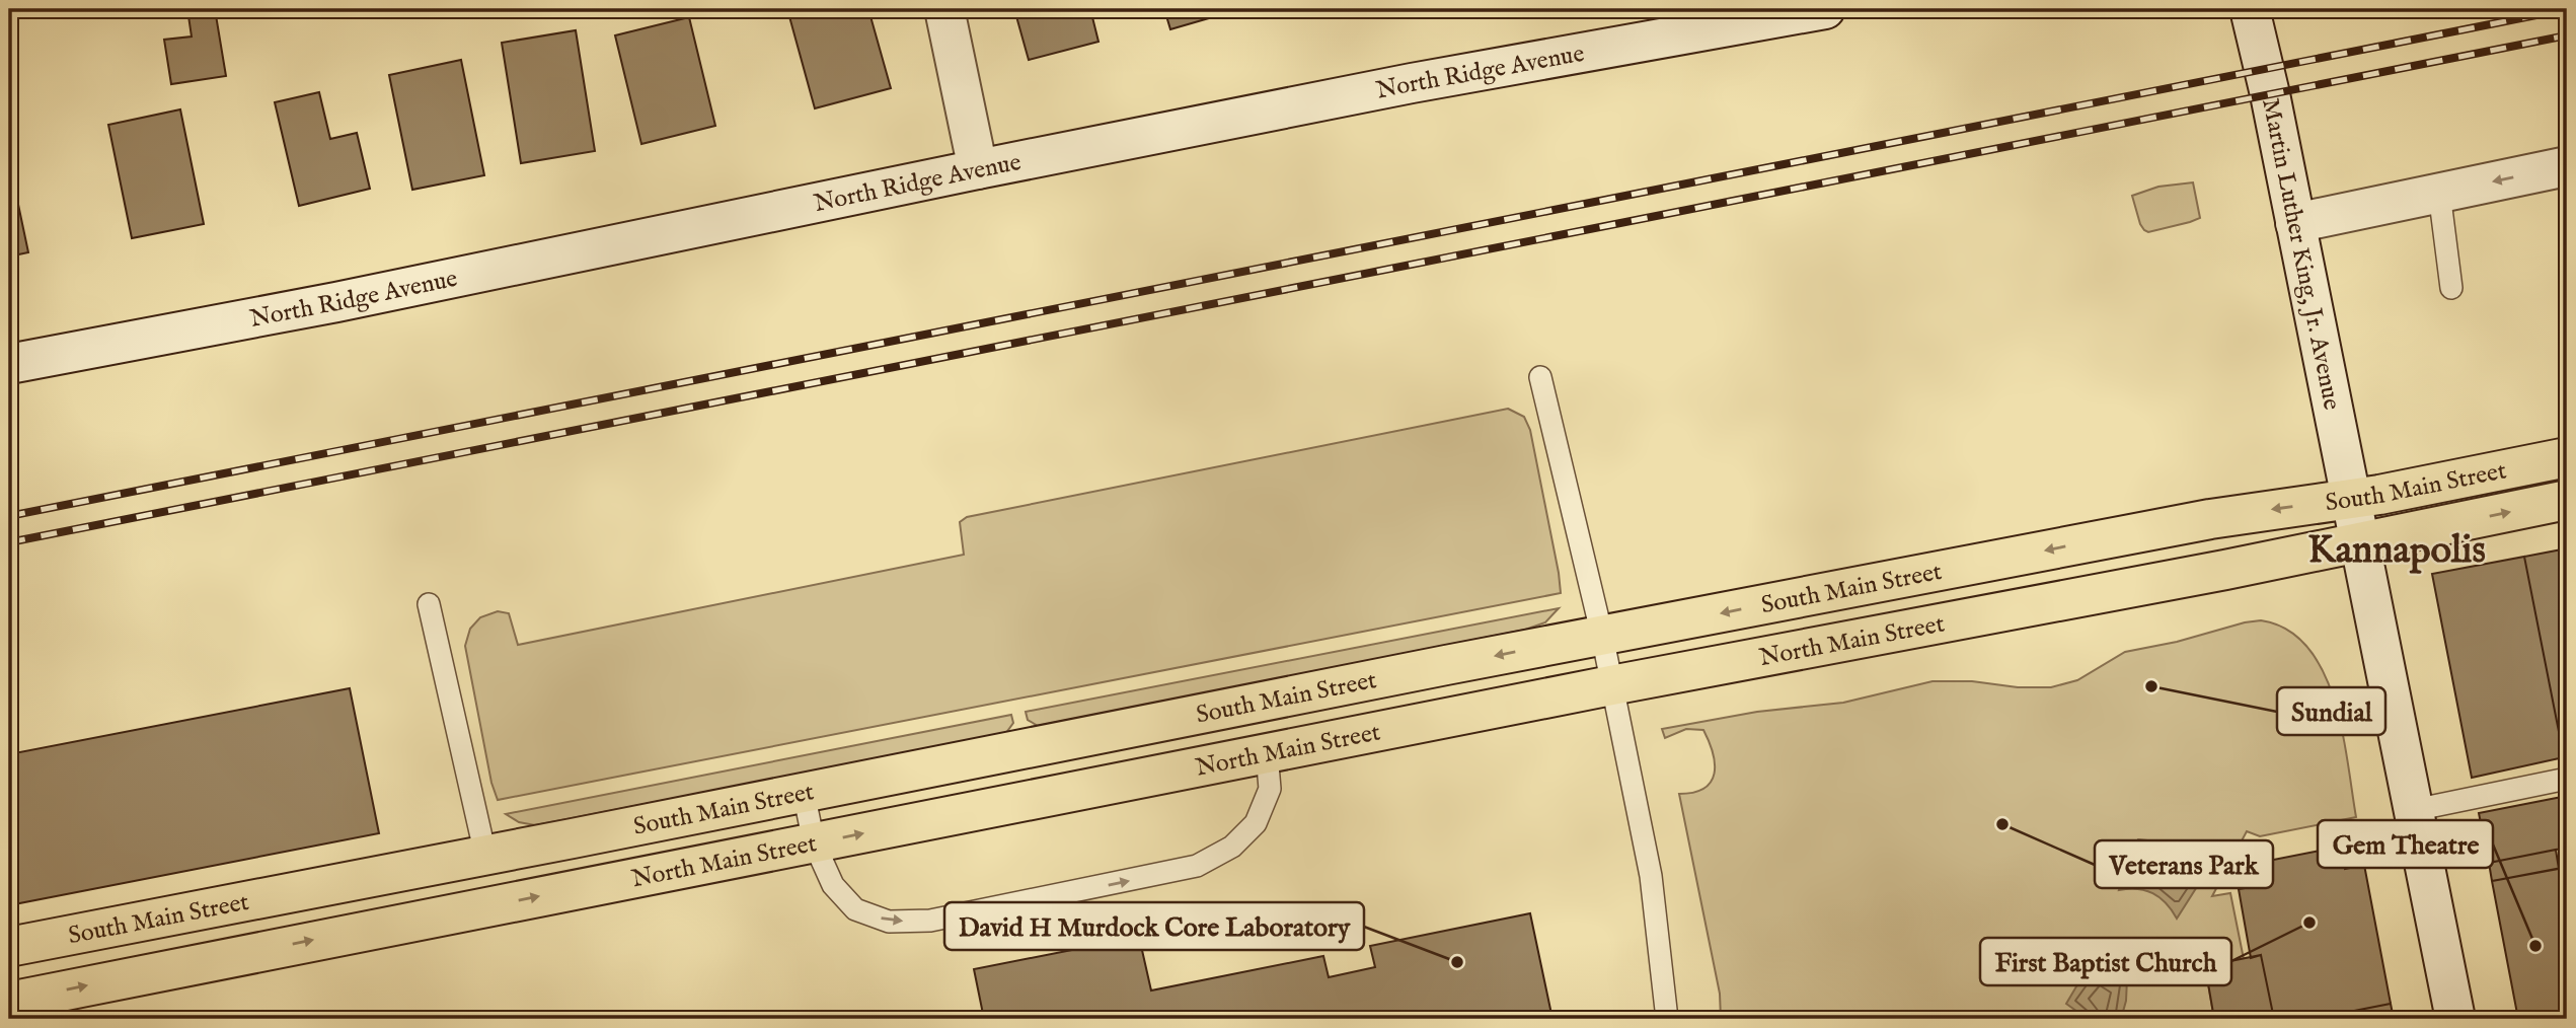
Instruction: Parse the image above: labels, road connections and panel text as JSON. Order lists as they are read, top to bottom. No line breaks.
{"streets":{"main road":["South Main Street","North Main Street"],"street":["North Ridge Avenue","Martin Luther King, Jr. Avenue"]},"crossings":[["Martin Luther King, Jr. Avenue","South Main Street"],["Martin Luther King, Jr. Avenue","North Main Street"]],"one_way":["South Main Street","North Main Street"],"districts":["Kannapolis"],"places":["Sundial","Veterans Park","First Baptist Church","Gem Theatre","David H Murdock Core Laboratory"]}
